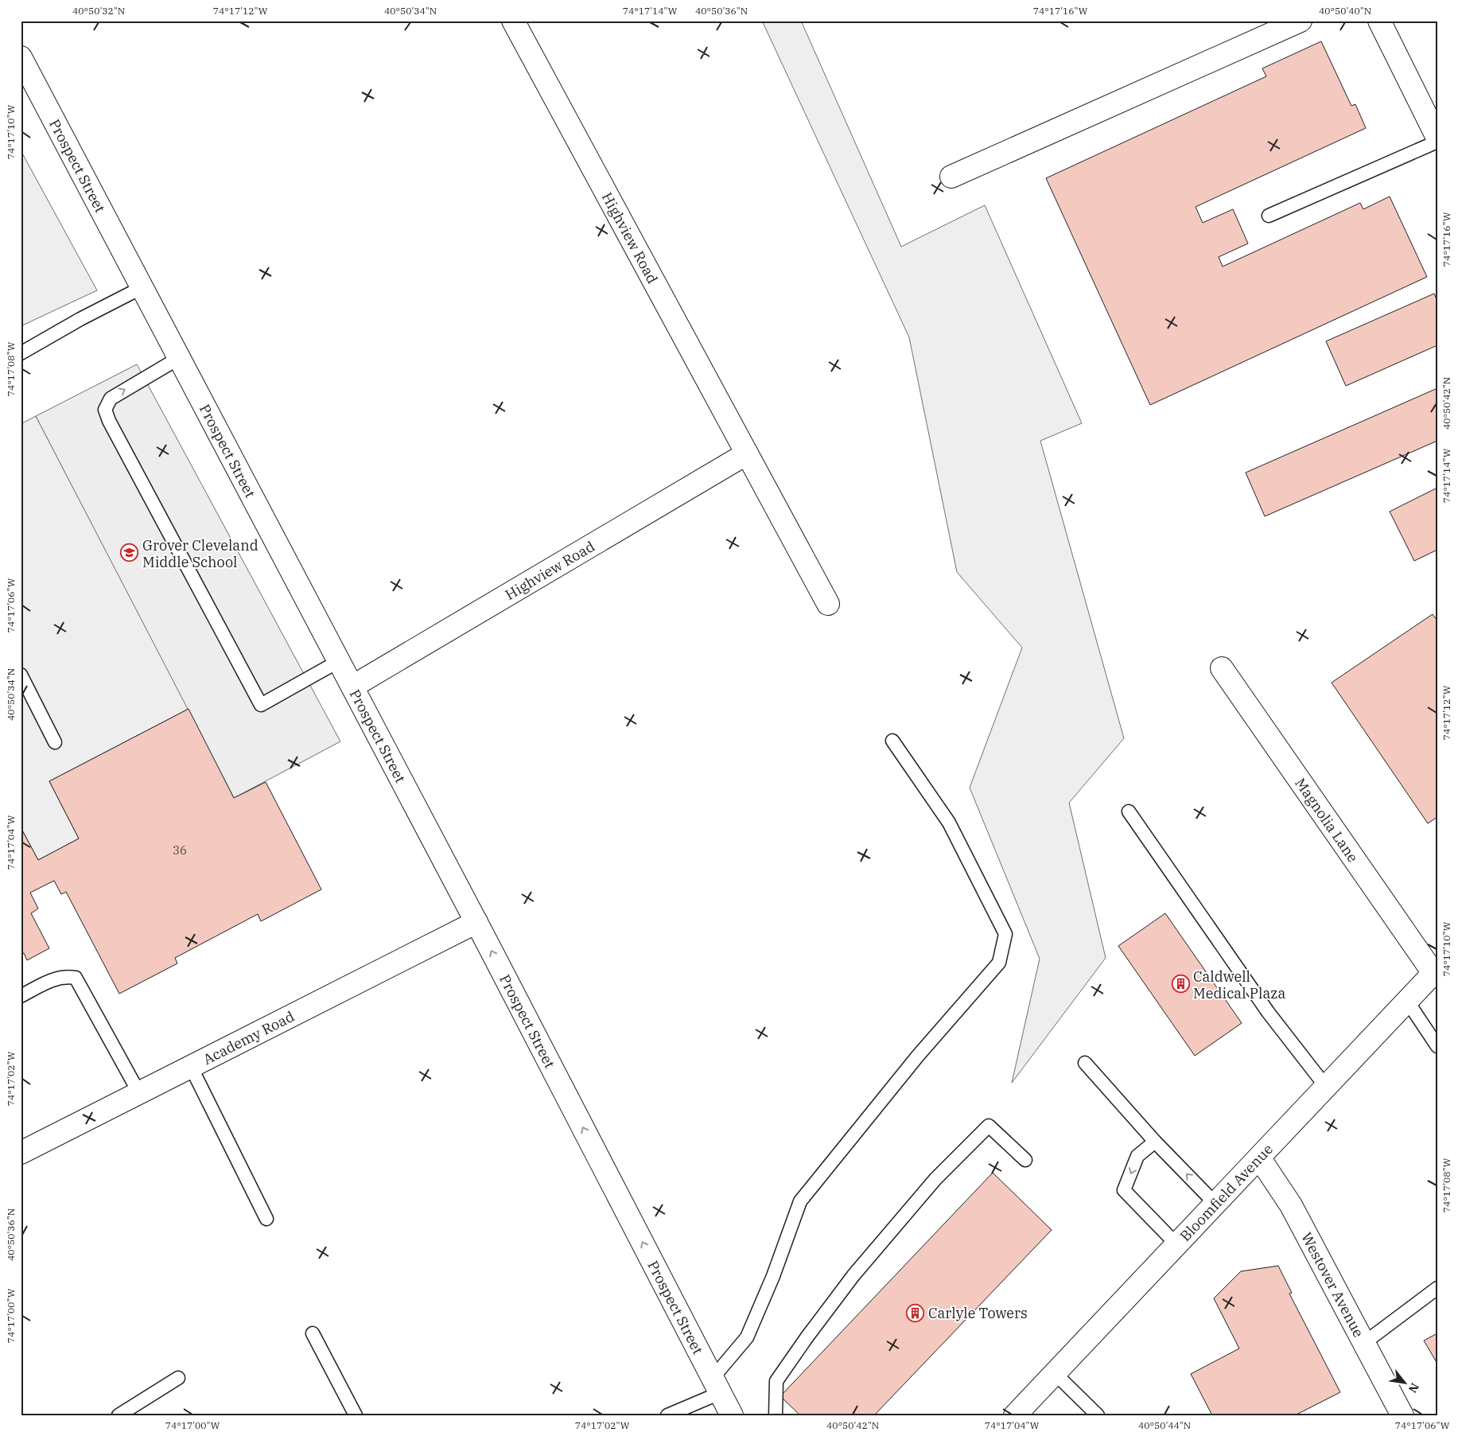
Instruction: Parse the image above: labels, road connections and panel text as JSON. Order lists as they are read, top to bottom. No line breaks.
{"streets":{"street":["Prospect Street","Highview Road","Magnolia Lane","Academy Road","Bloomfield Avenue","Westover Avenue"]},"crossings":[["Prospect Street","Highview Road"],["Prospect Street","Academy Road"],["Magnolia Lane","Bloomfield Avenue"],["Bloomfield Avenue","Westover Avenue"]],"places":{"school or university":["Grover Cleveland Middle School"],"building":["Caldwell Medical Plaza","Carlyle Towers"]},"house_numbers":["36"],"north":"bottom right","coordinates":["40°50'32\"N","74°17'12\"W","40°50'34\"N","74°17'14\"W","40°50'36\"N","74°17'16\"W","40°50'40\"N","74°17'10\"W","74°17'08\"W","40°50'42\"N","74°17'06\"W","74°17'04\"W","74°17'02\"W","74°17'00\"W","40°50'44\"N"]}
